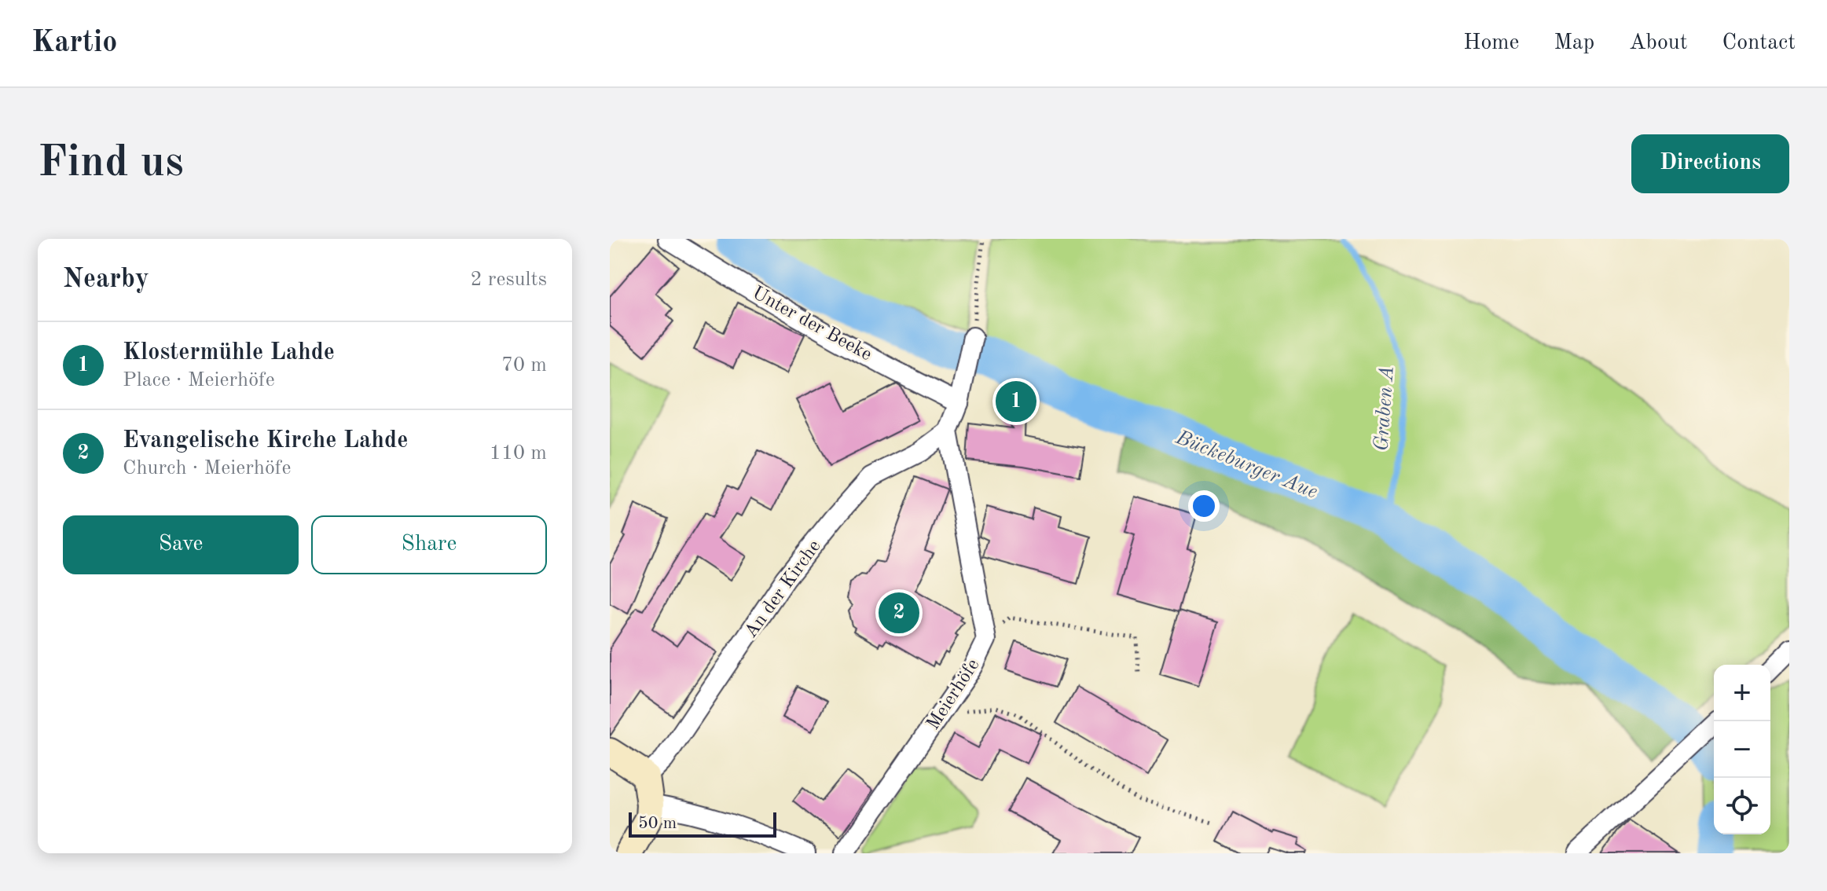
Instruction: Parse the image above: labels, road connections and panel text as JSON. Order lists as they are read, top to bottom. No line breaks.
{"streets":{"street":["Unter der Beeke","An der Kirche","Meierhöfe"]},"crossings":[["An der Kirche","Meierhöfe"]],"water":["Graben A","Bückeburger Aue"],"scale_bar":"50 m","page":{"header":"Kartio","nav":["Home","Map","About","Contact"],"buttons":["Directions",["Save","Share"]],"title":"Find us","heading":["Nearby","2 results"],"list":[{"mark":"1","name":"Klostermühle Lahde","note":"Place · Meierhöfe","value":"70 m"},{"mark":"2","name":"Evangelische Kirche Lahde","note":"Church · Meierhöfe","value":"110 m"}],"pins":["1","2"],"map_buttons":["+","−"],"scale":"50 m"}}
